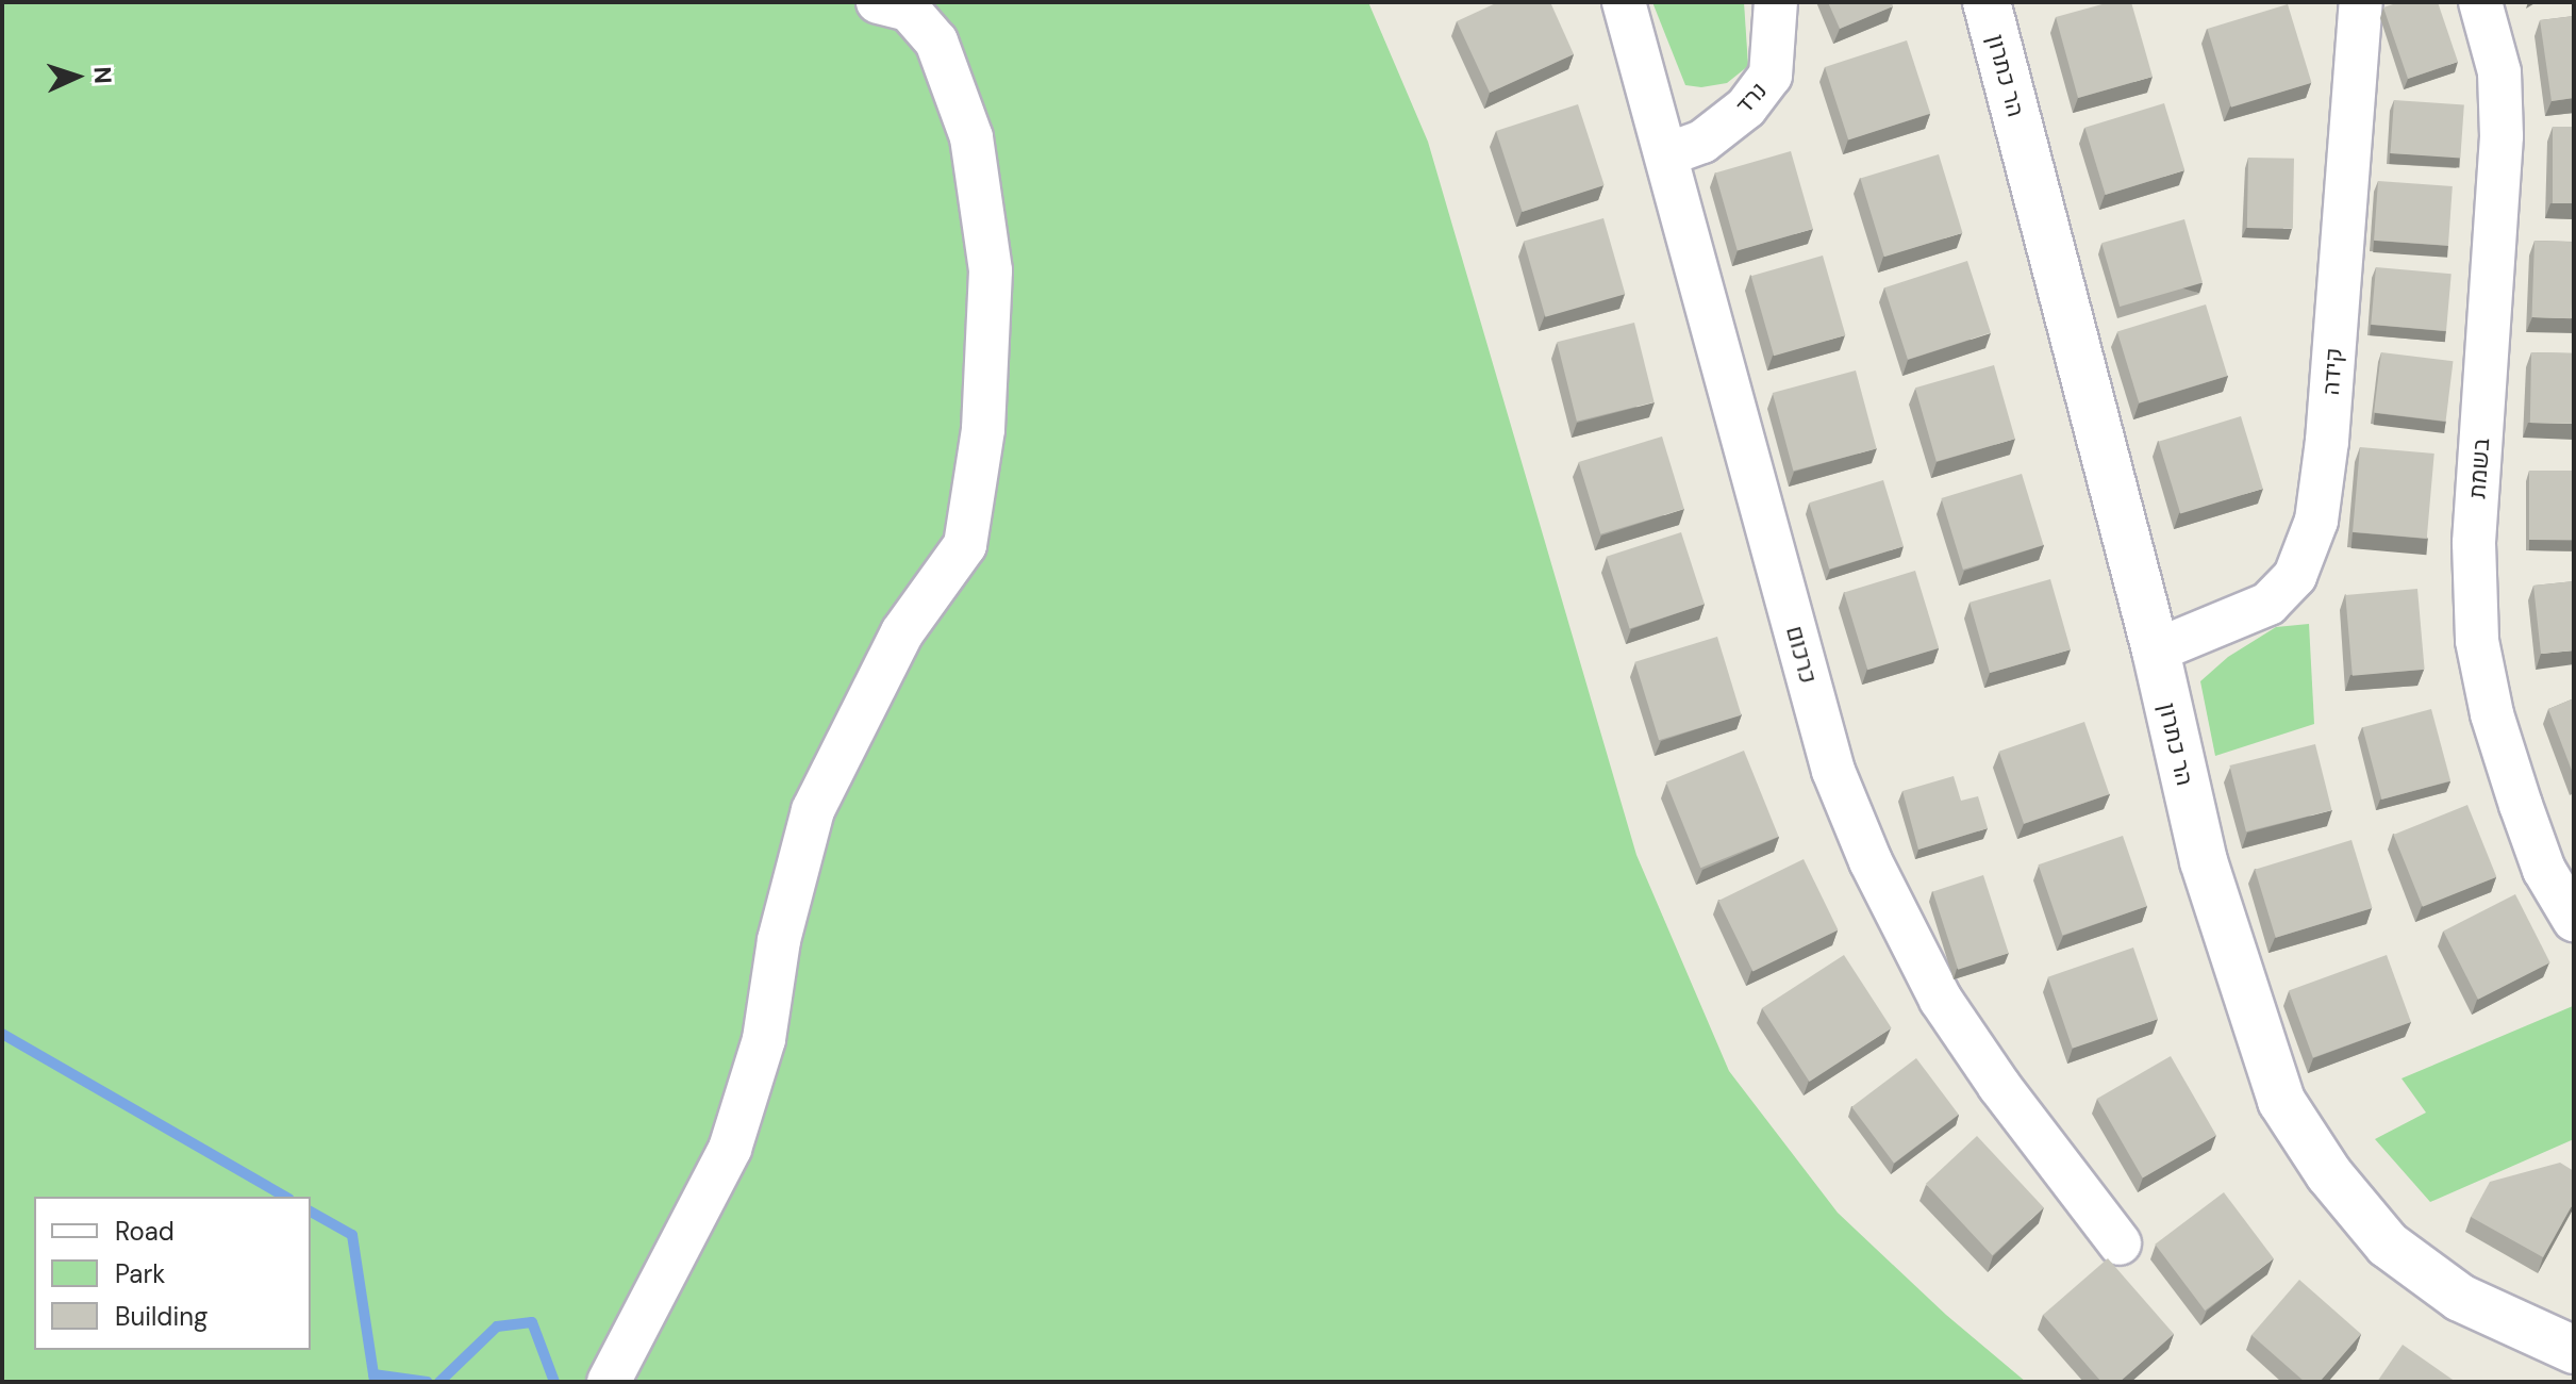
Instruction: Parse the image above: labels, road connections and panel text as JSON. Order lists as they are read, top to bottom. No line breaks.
{"streets":{"street":["הר כתרון","נרד","קידה","בשמת","כרכום"]},"crossings":[["הר כתרון","קידה"],["נרד","כרכום"]],"legend":["Road","Park","Building"],"north":"right"}
